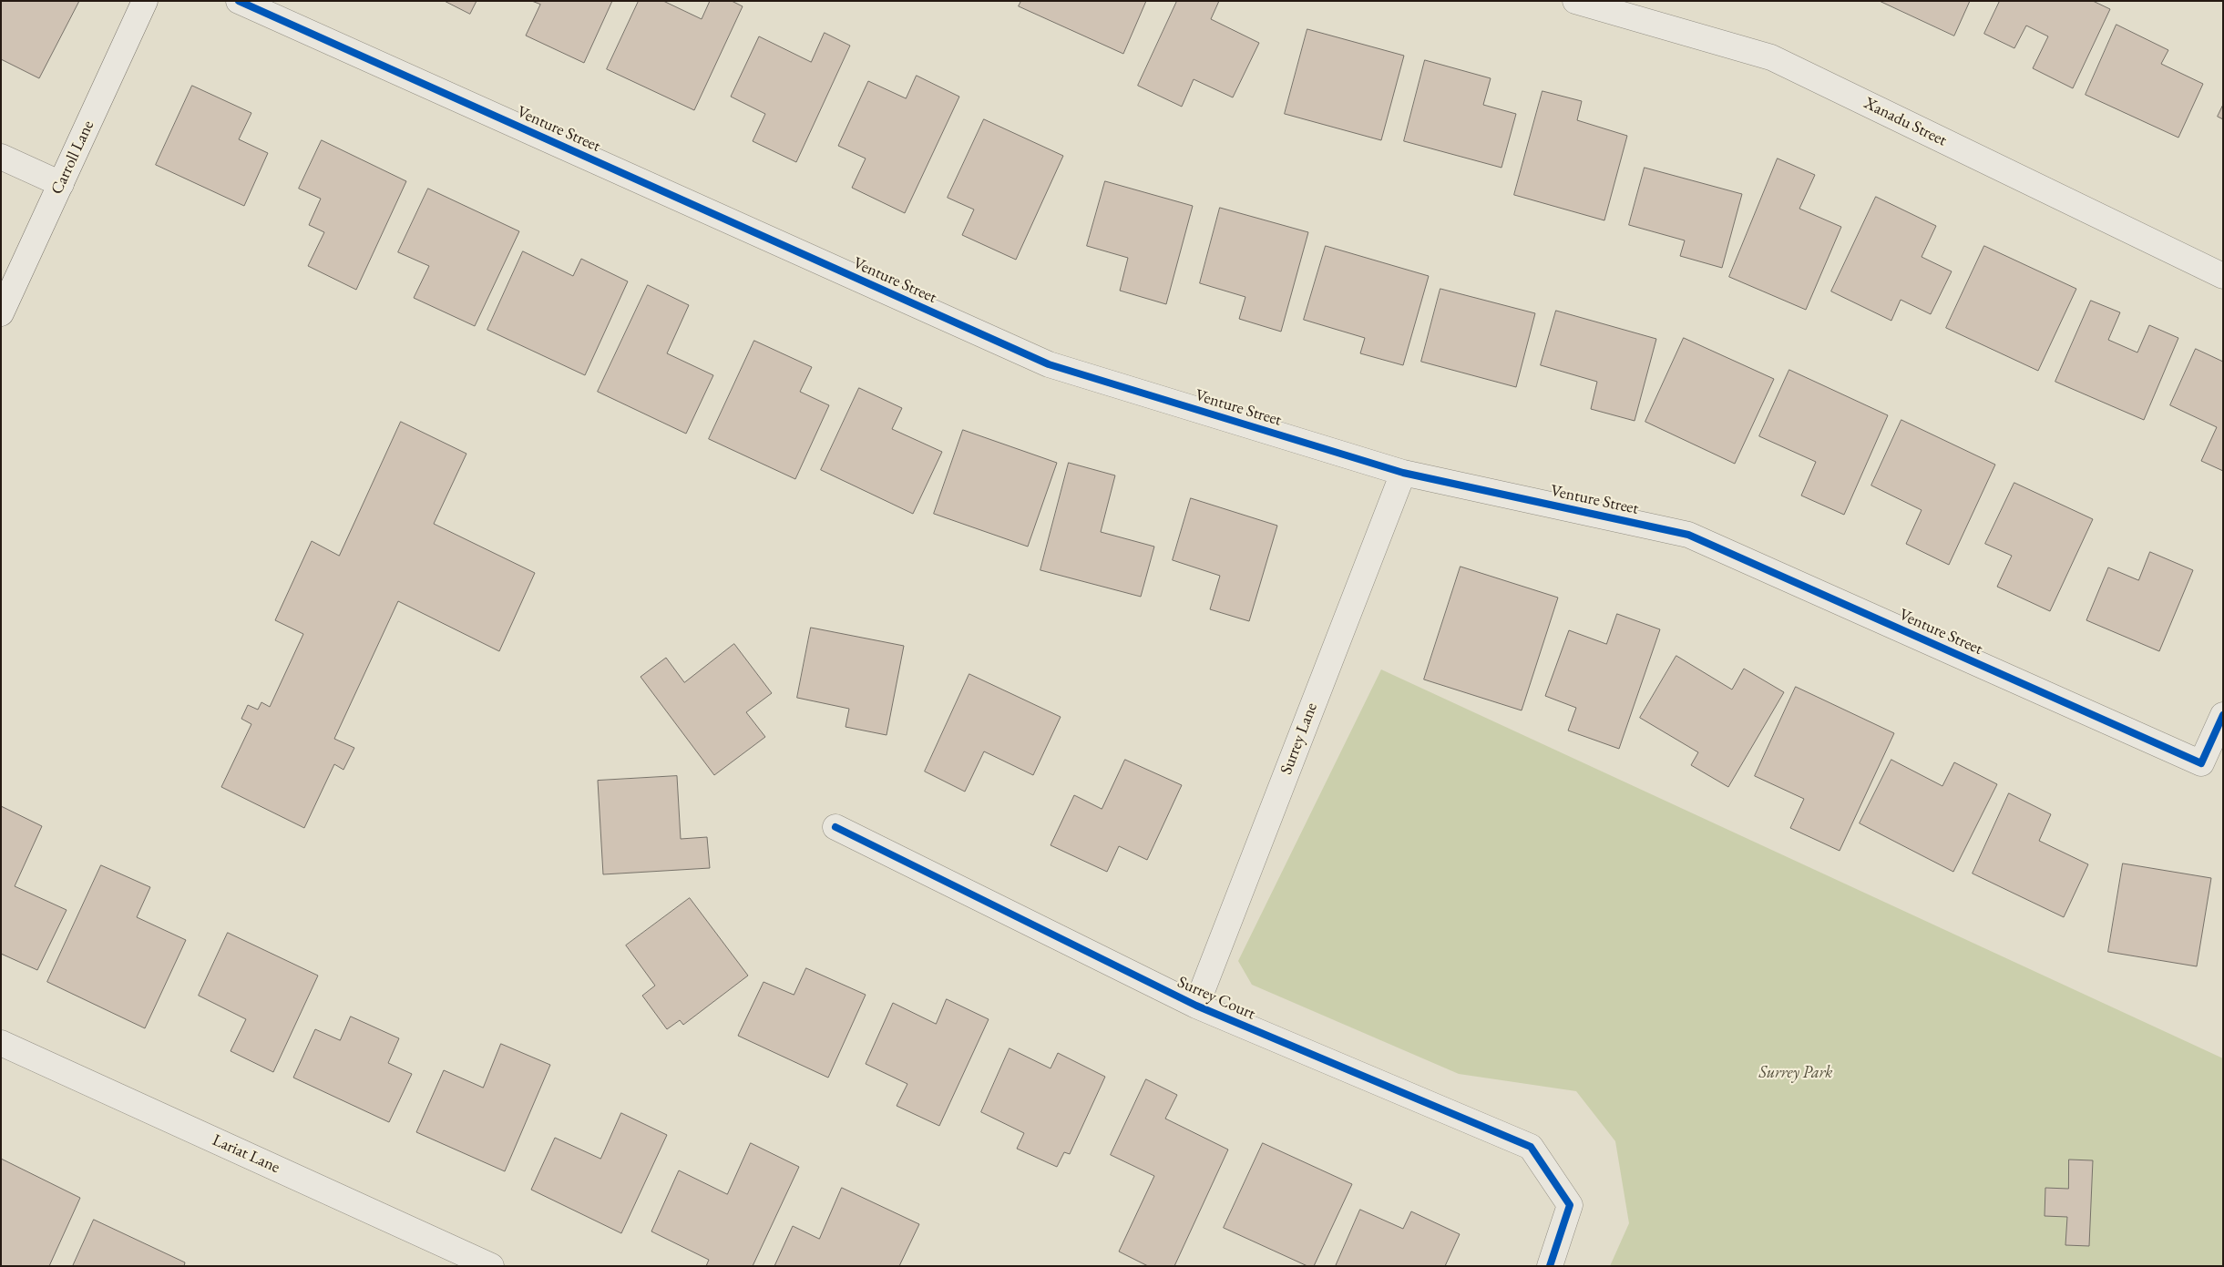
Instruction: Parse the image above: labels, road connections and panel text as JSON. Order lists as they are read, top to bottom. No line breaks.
{"streets":{"street":["Xanadu Street","Venture Street","Carroll Lane","Surrey Lane","Surrey Court","Lariat Lane"]},"crossings":[["Venture Street","Surrey Lane"],["Surrey Lane","Surrey Court"]],"parks":["Surrey Park"]}
